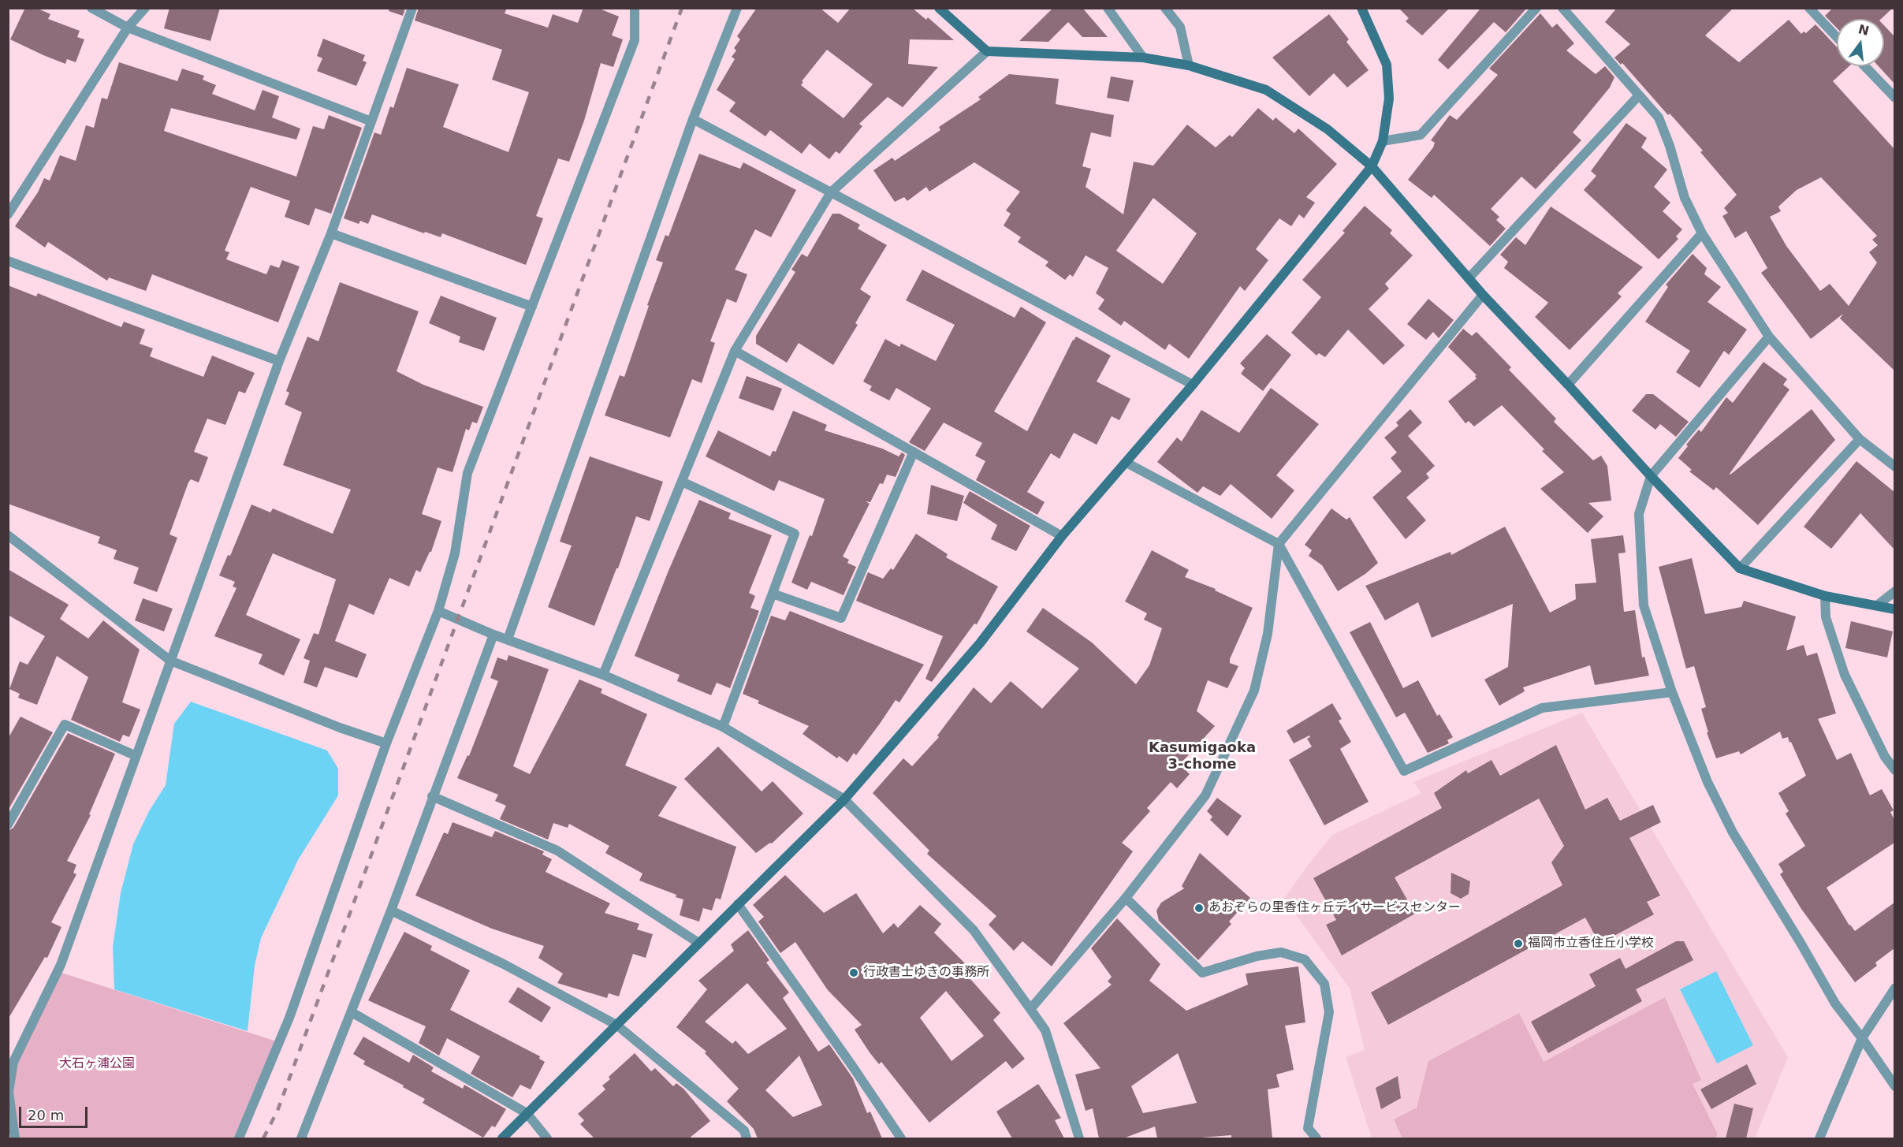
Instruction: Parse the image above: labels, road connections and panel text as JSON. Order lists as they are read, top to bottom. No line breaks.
{"districts":["Kasumigaoka 3-chome"],"parks":["大石ヶ浦公園"],"places":["あおぞらの里香住ヶ丘デイサービスセンター","福岡市立香住丘小学校","行政書士ゆきの事務所"],"scale_bar":"20 m","north":"top"}
